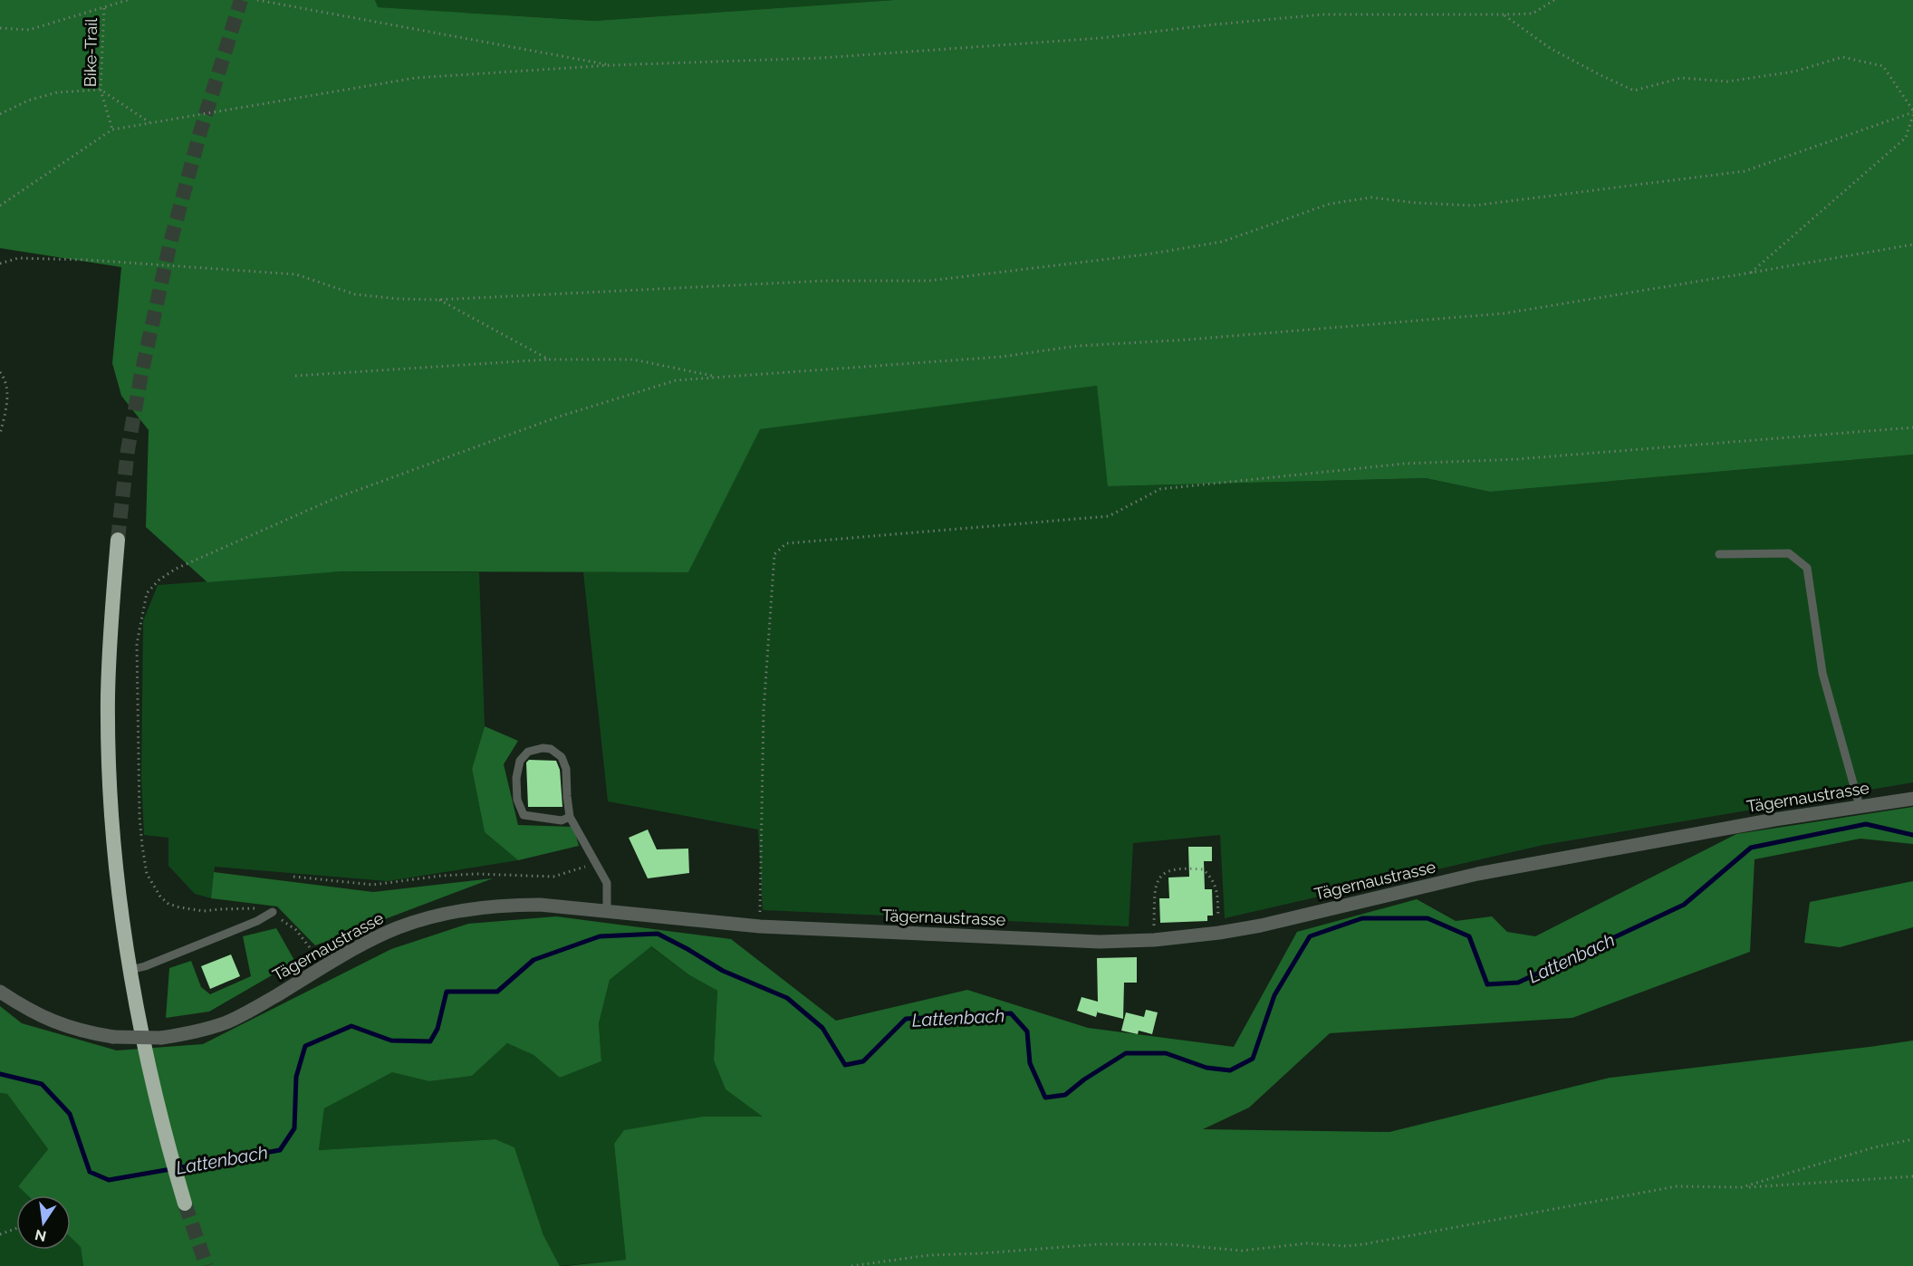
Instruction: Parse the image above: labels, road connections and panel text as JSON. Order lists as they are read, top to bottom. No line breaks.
{"streets":{"street":["Tägernaustrasse"],"path":["Bike-Trail"]},"water":["Lattenbach"],"north":"bottom"}
